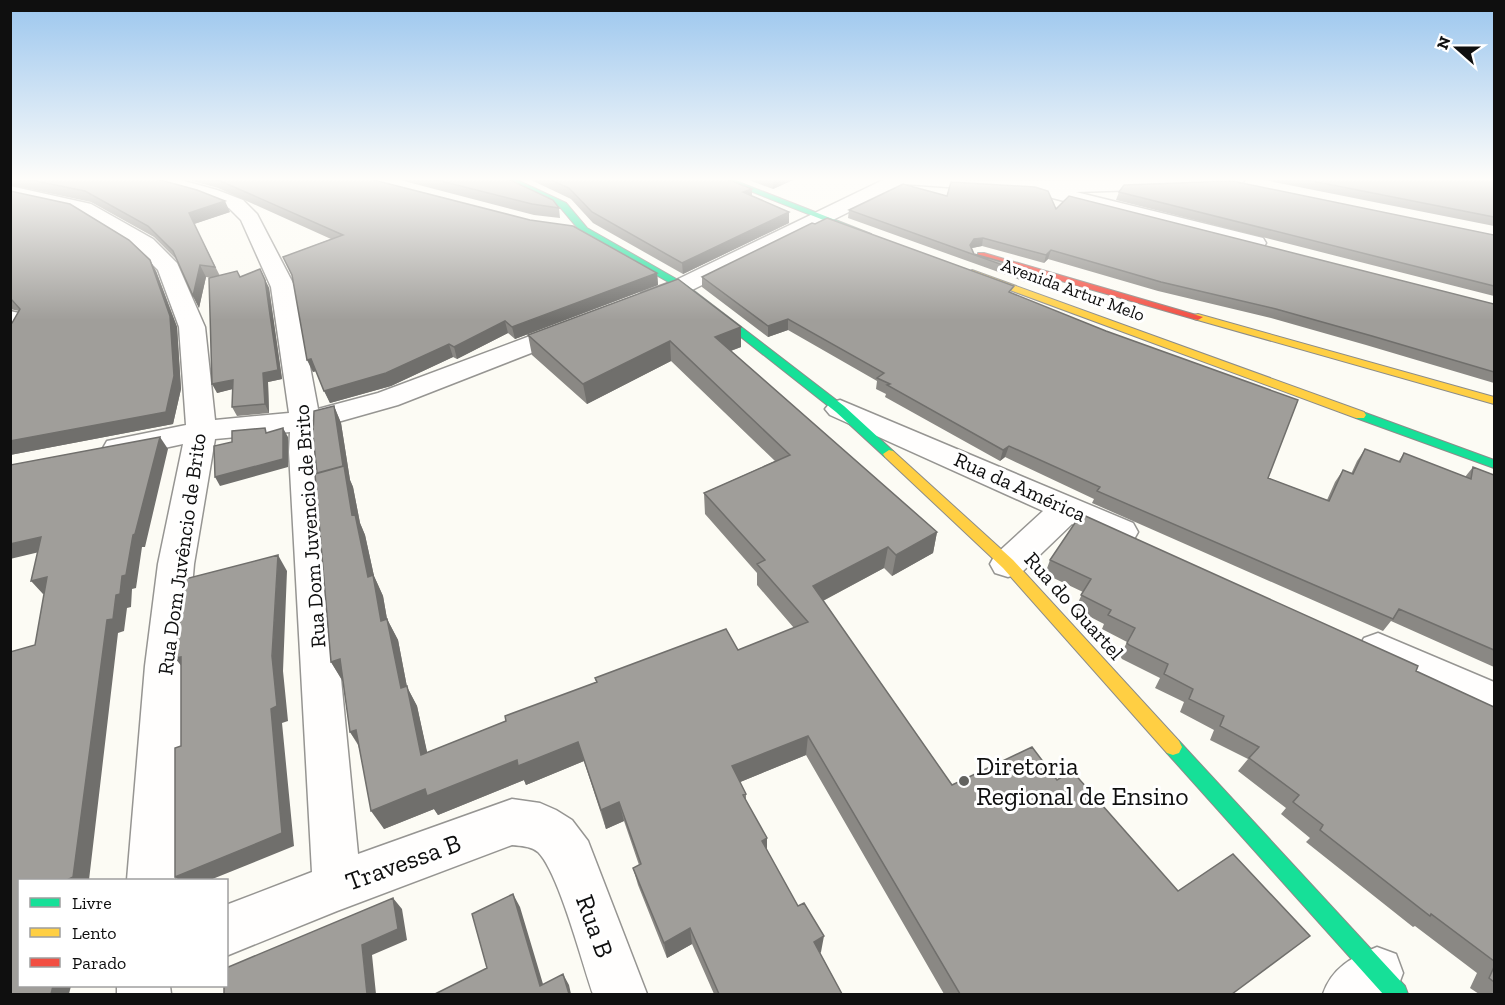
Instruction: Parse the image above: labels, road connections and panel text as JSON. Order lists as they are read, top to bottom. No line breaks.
{"streets":{"main road":["Avenida Artur Melo","Rua do Quartel"],"street":["Rua da América","Rua Dom Juvencio de Brito","Rua Dom Juvêncio de Brito","Travessa B","Rua B"]},"crossings":[["Rua da América","Rua do Quartel"],["Rua Dom Juvencio de Brito","Travessa B"],["Travessa B","Rua B"]],"places":["Diretoria Regional de Ensino"],"legend":["Livre","Lento","Parado"],"north":"left"}
